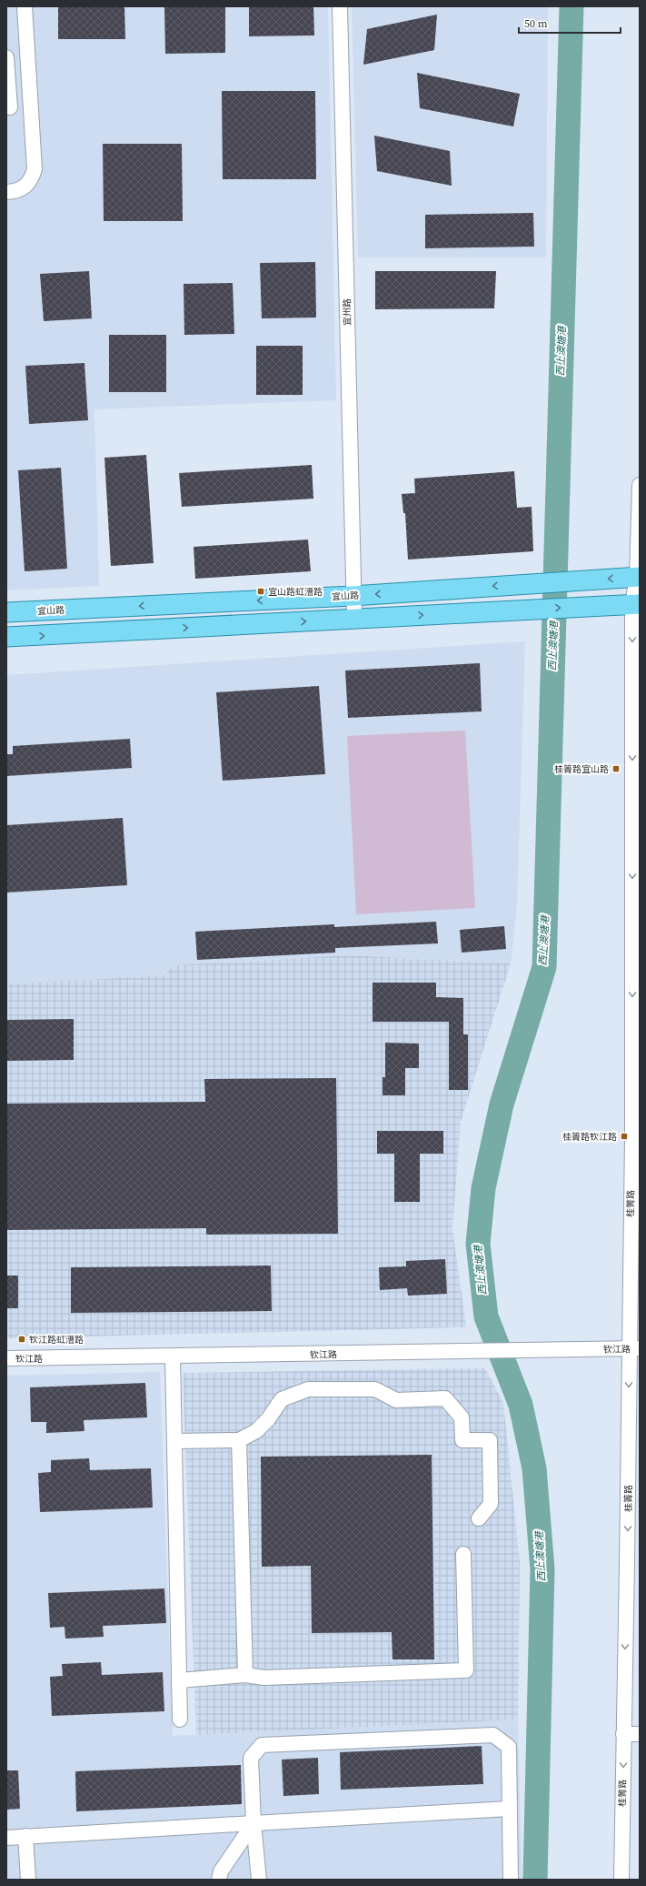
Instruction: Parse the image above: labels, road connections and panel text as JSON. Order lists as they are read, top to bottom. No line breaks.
{"streets":{"main road":["宜山路"],"street":["宜州路","桂箐路","钦江路"]},"crossings":[["宜州路","宜山路"],["宜山路","桂箐路"],["桂箐路","钦江路"]],"one_way":["桂箐路"],"water":["西上澳塘港"],"places":{"transit":["宜山路虹漕路","桂箐路宜山路","桂箐路钦江路","钦江路虹漕路"]},"scale_bar":"50 m"}
